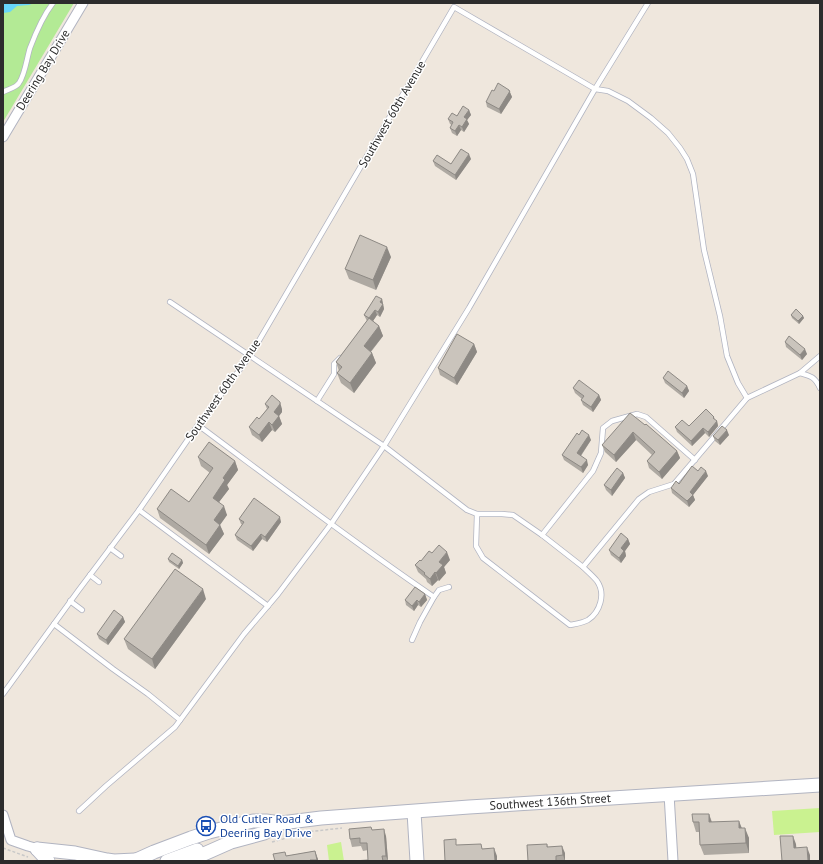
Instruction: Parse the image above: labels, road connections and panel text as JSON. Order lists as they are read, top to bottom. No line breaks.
{"streets":{"main road":["Southwest 136th Street"],"street":["Deering Bay Drive"],"lane":["Southwest 60th Avenue"]},"places":{"bus stop":["Old Cutler Road & Deering Bay Drive"]}}
